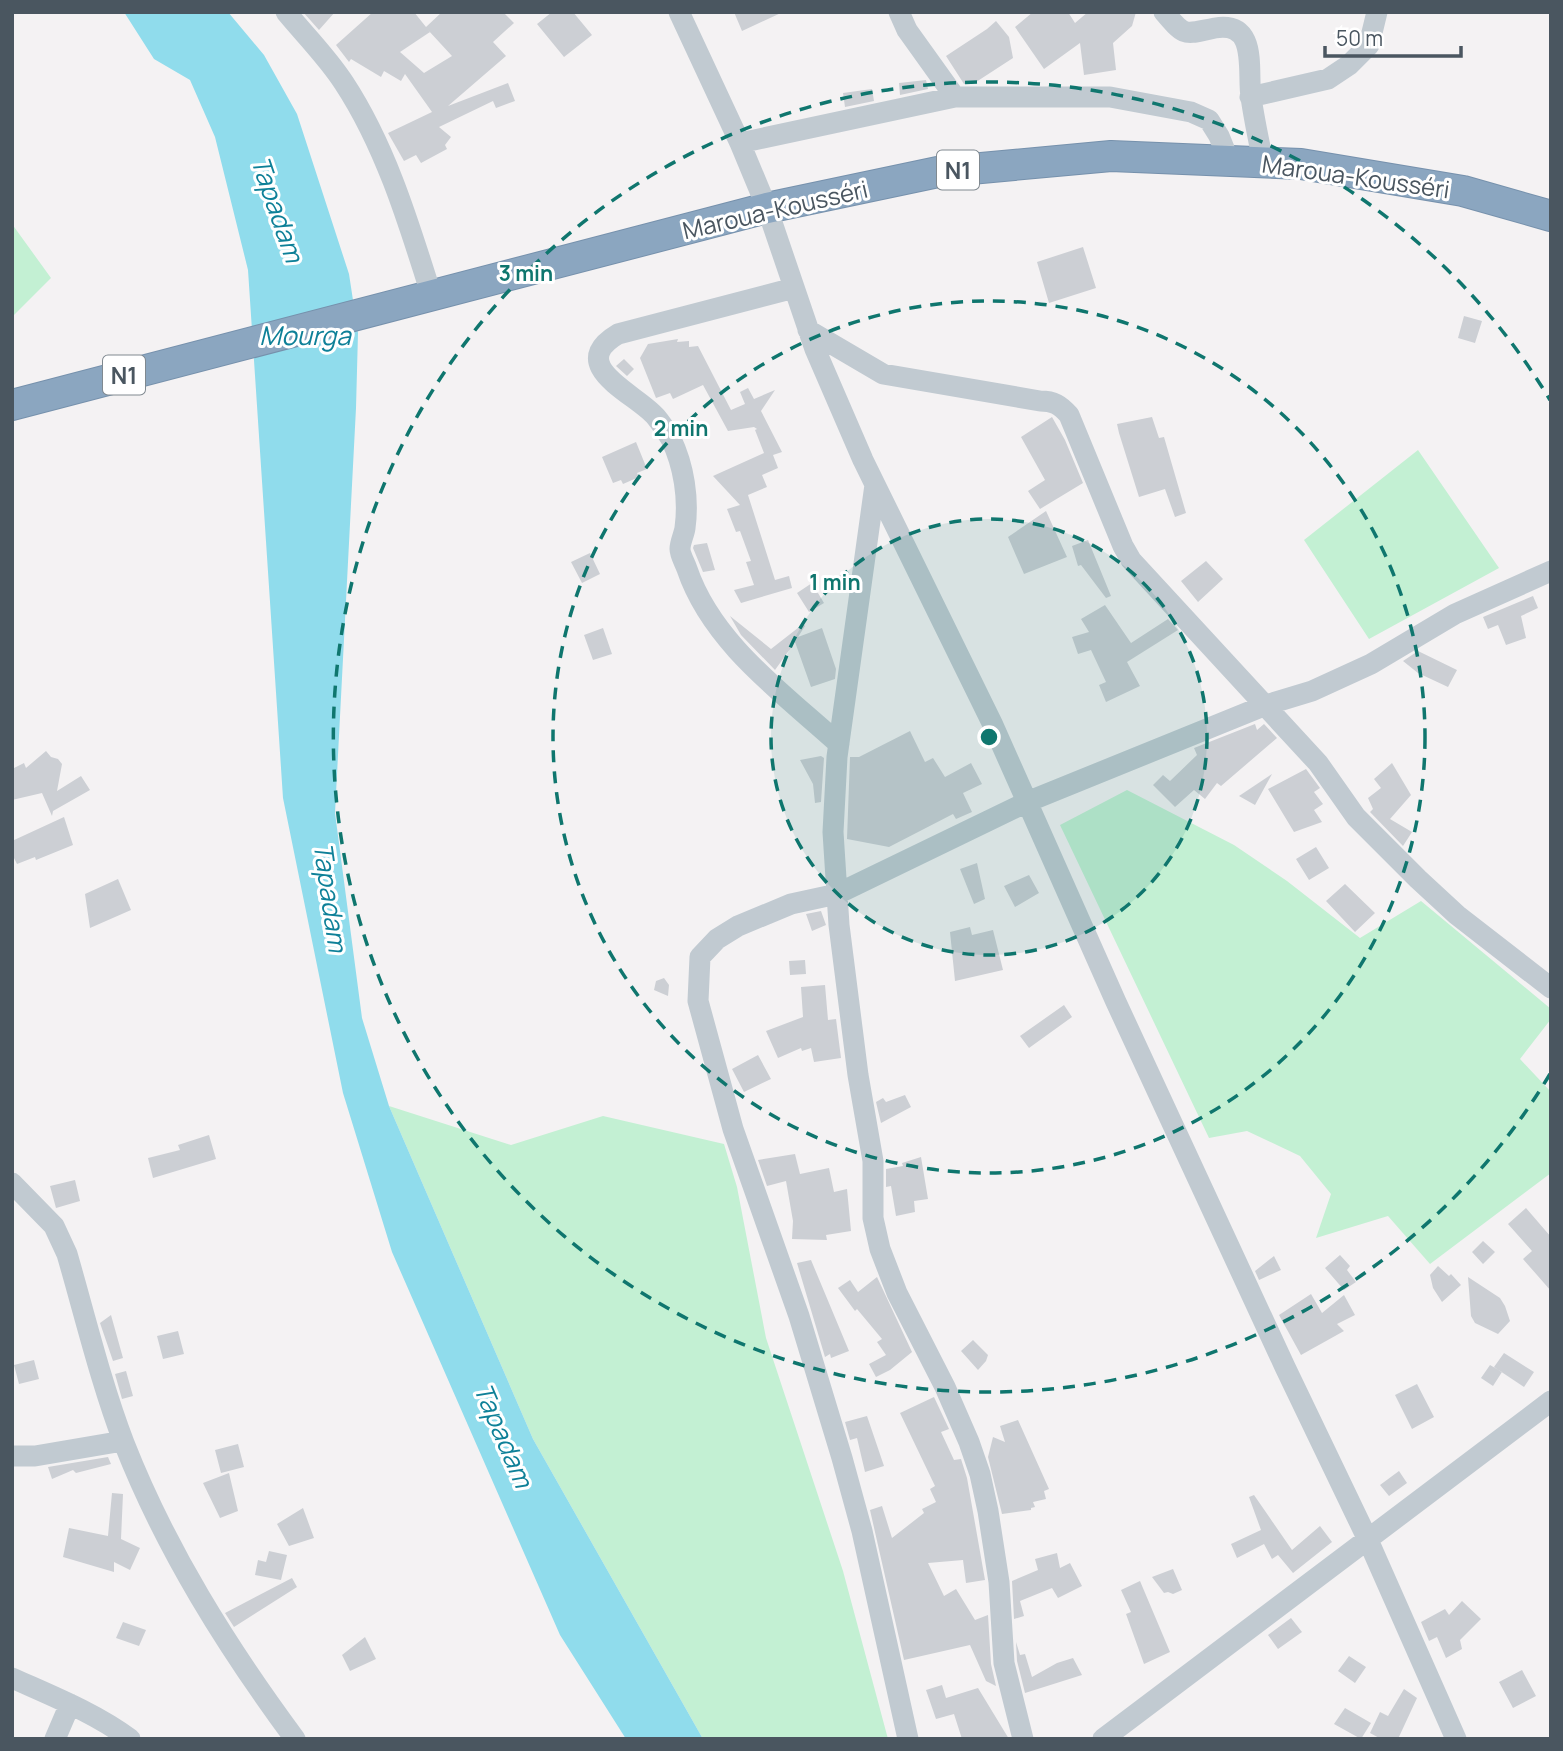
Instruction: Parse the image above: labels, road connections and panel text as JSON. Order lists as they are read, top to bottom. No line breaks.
{"streets":{"highway":["N1","Maroua-Kousséri"]},"water":["Tapadam","Mourga"],"scale_bar":"50 m","rings":["3 min","2 min","1 min"]}
